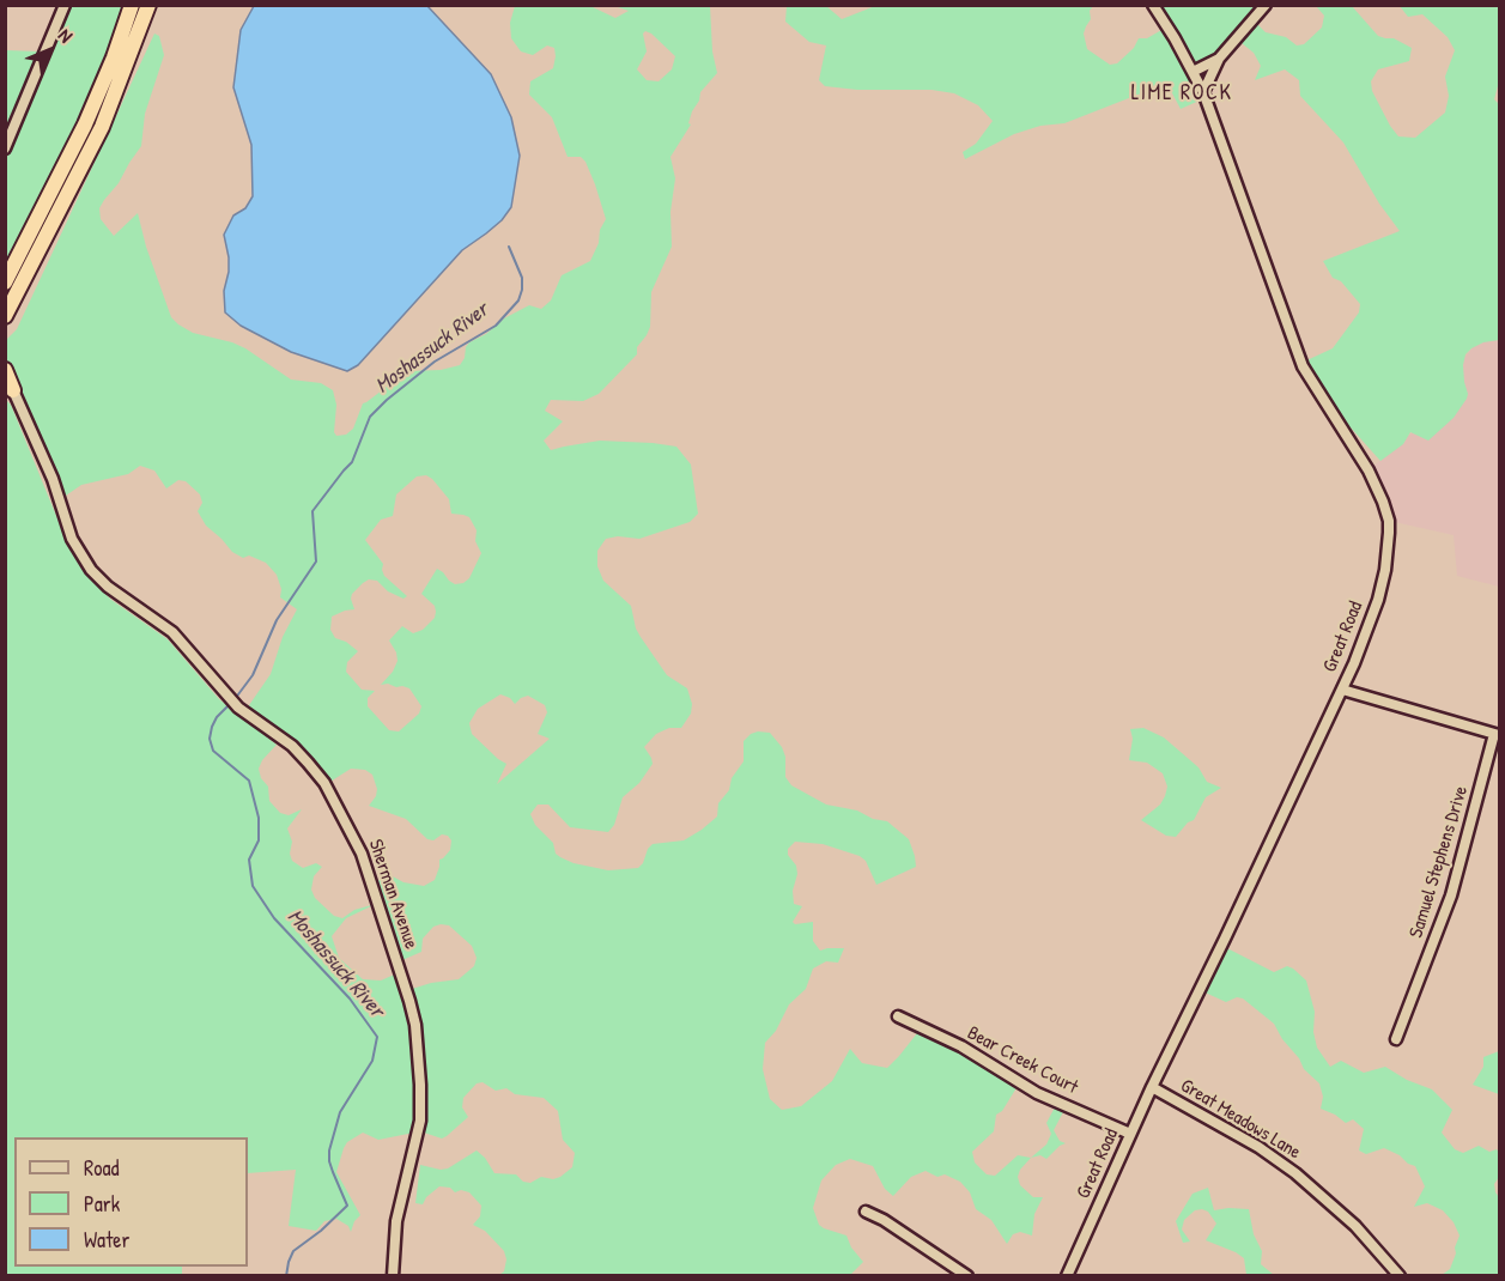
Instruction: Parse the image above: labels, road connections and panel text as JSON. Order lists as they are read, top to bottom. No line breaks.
{"streets":{"street":["Great Road","Samuel Stephens Drive","Sherman Avenue","Bear Creek Court","Great Meadows Lane"]},"crossings":[["Great Road","Bear Creek Court"],["Great Road","Great Meadows Lane"]],"districts":["LIME ROCK"],"water":["Moshassuck River"],"legend":["Road","Park","Water"],"north":"top right"}
